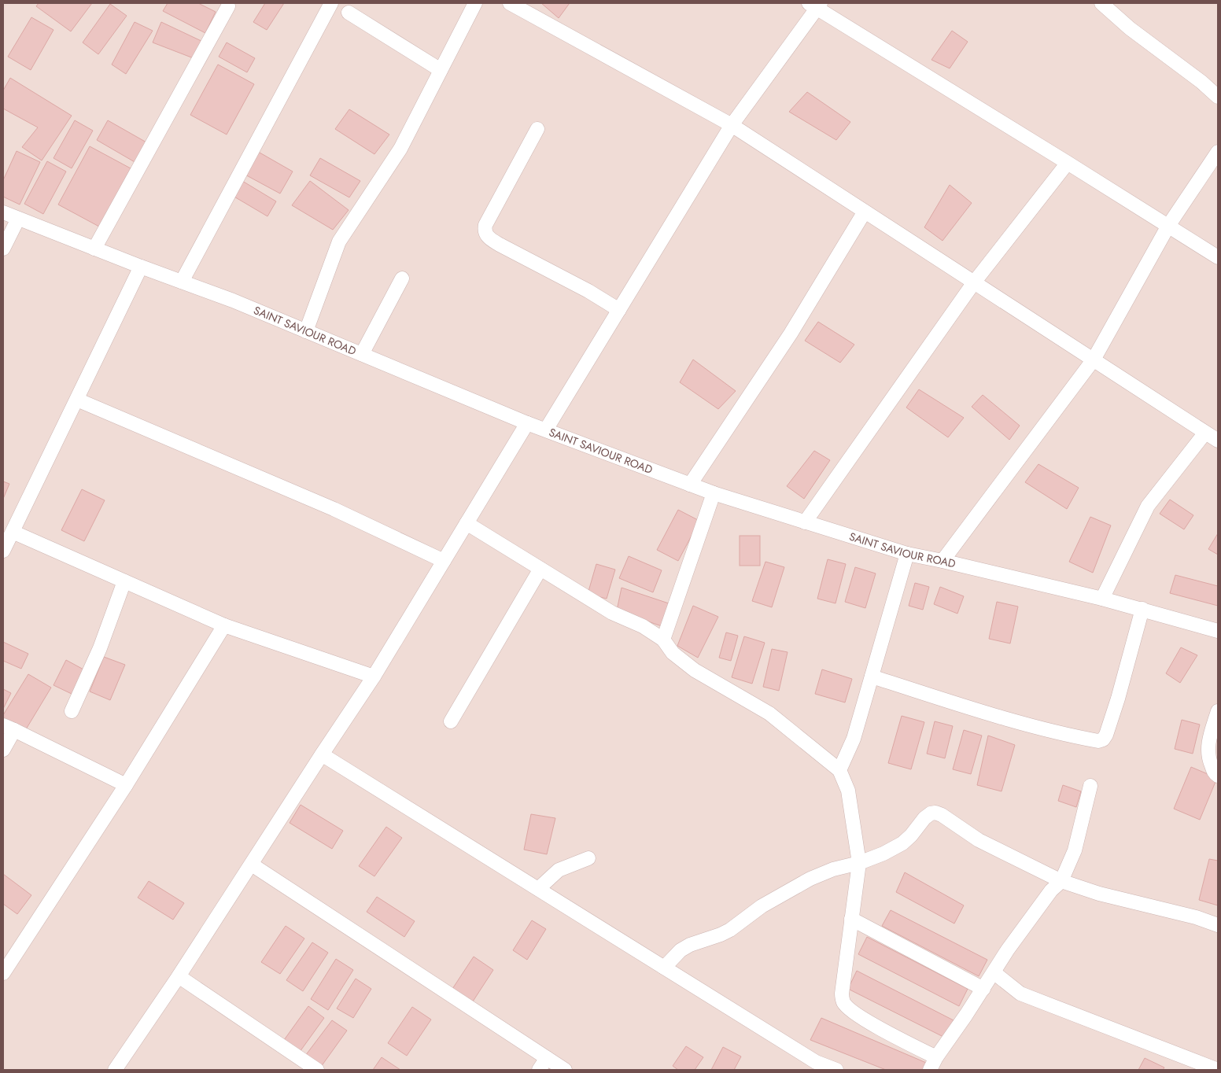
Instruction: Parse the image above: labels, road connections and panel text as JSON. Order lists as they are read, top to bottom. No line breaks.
{"streets":{"street":["SAINT SAVIOUR ROAD"]}}
